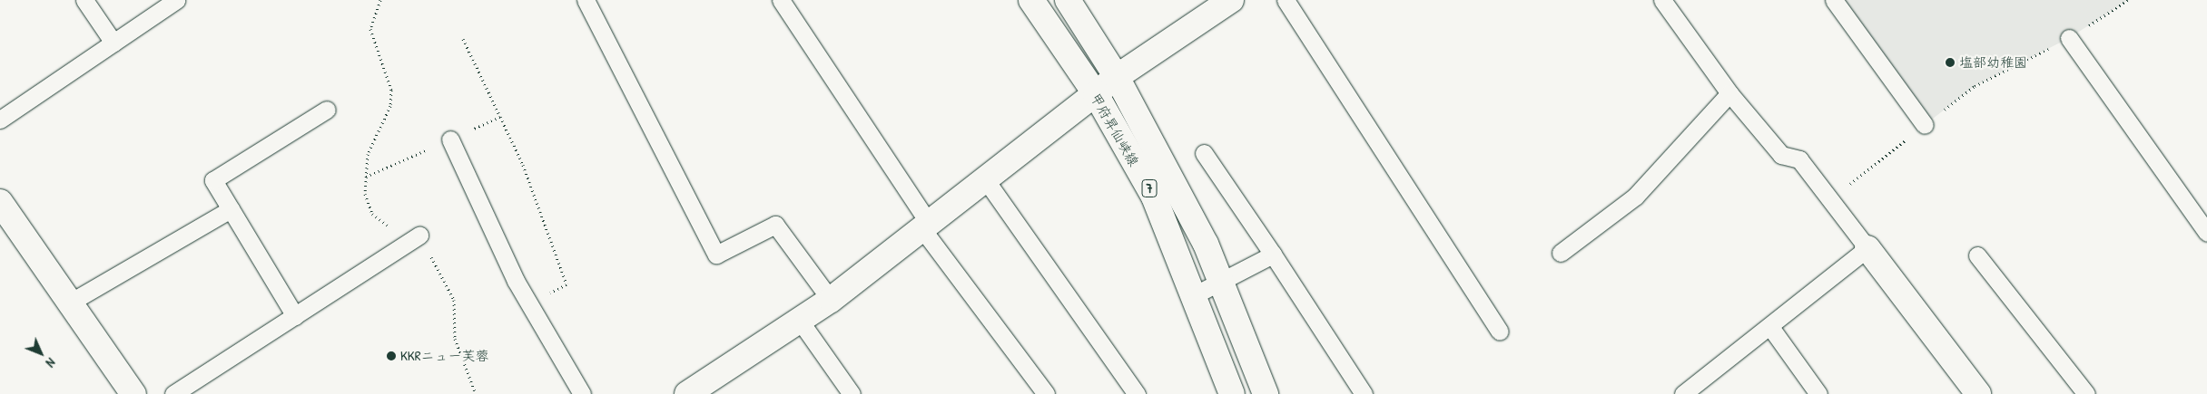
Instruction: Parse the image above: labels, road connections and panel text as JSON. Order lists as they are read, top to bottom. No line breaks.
{"streets":{"street":["甲府昇仙峡線","7"]},"places":["塩部幼稚園","KKRニュー芙蓉"],"north":"bottom right"}
